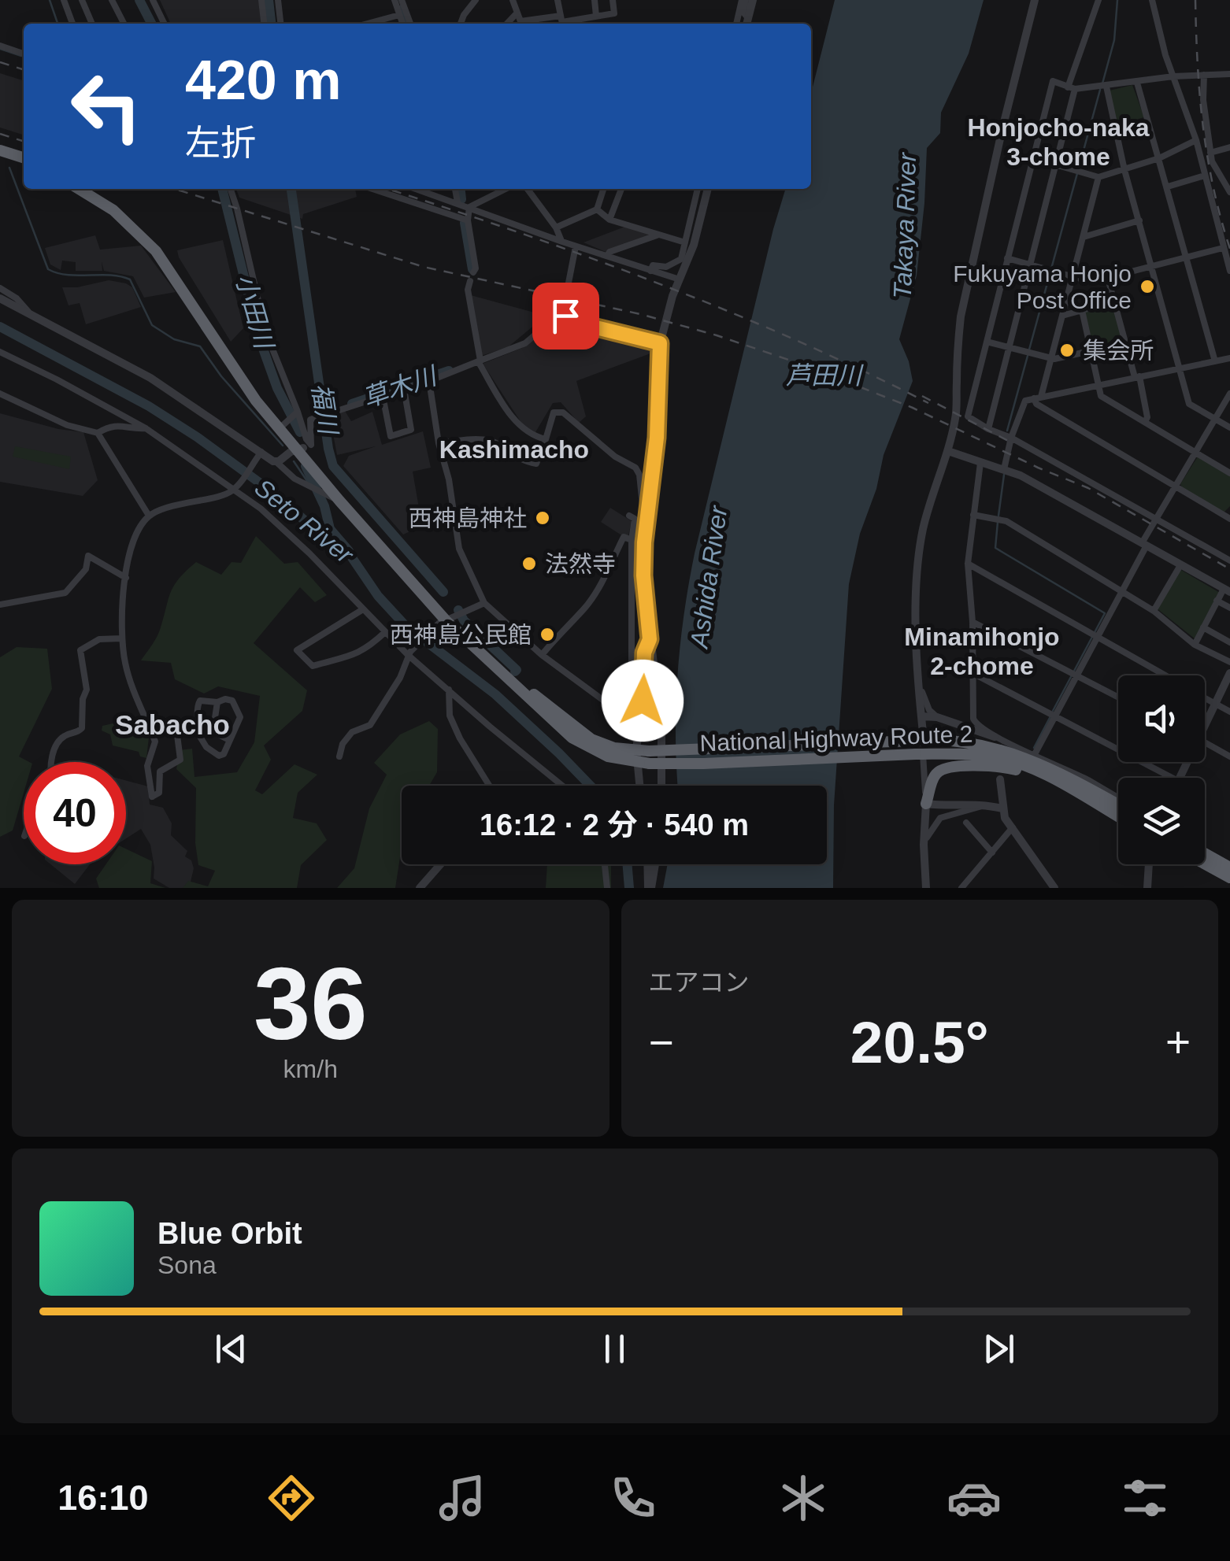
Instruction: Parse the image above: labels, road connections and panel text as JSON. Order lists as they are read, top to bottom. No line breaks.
{"streets":{"highway":["National Highway Route 2"]},"districts":["Honjocho-naka 3-chome","Kashimacho","Minamihonjo 2-chome","Sabacho"],"water":["Takaya River","小田川","芦田川","草木川","福川","Seto River","Ashida River"],"places":["Fukuyama Honjo Post Office","集会所","西神島神社","法然寺","西神島公民館"],"page":{"turn":["420 m","左折"],"limit":"40","trip":"16:12 · 2 分 · 540 m","tile":[["36","km/h"],"エアコン"],"heat":["−","20.5°","+"],"song":["Blue Orbit","Sona"],"tabs":"16:10"}}
